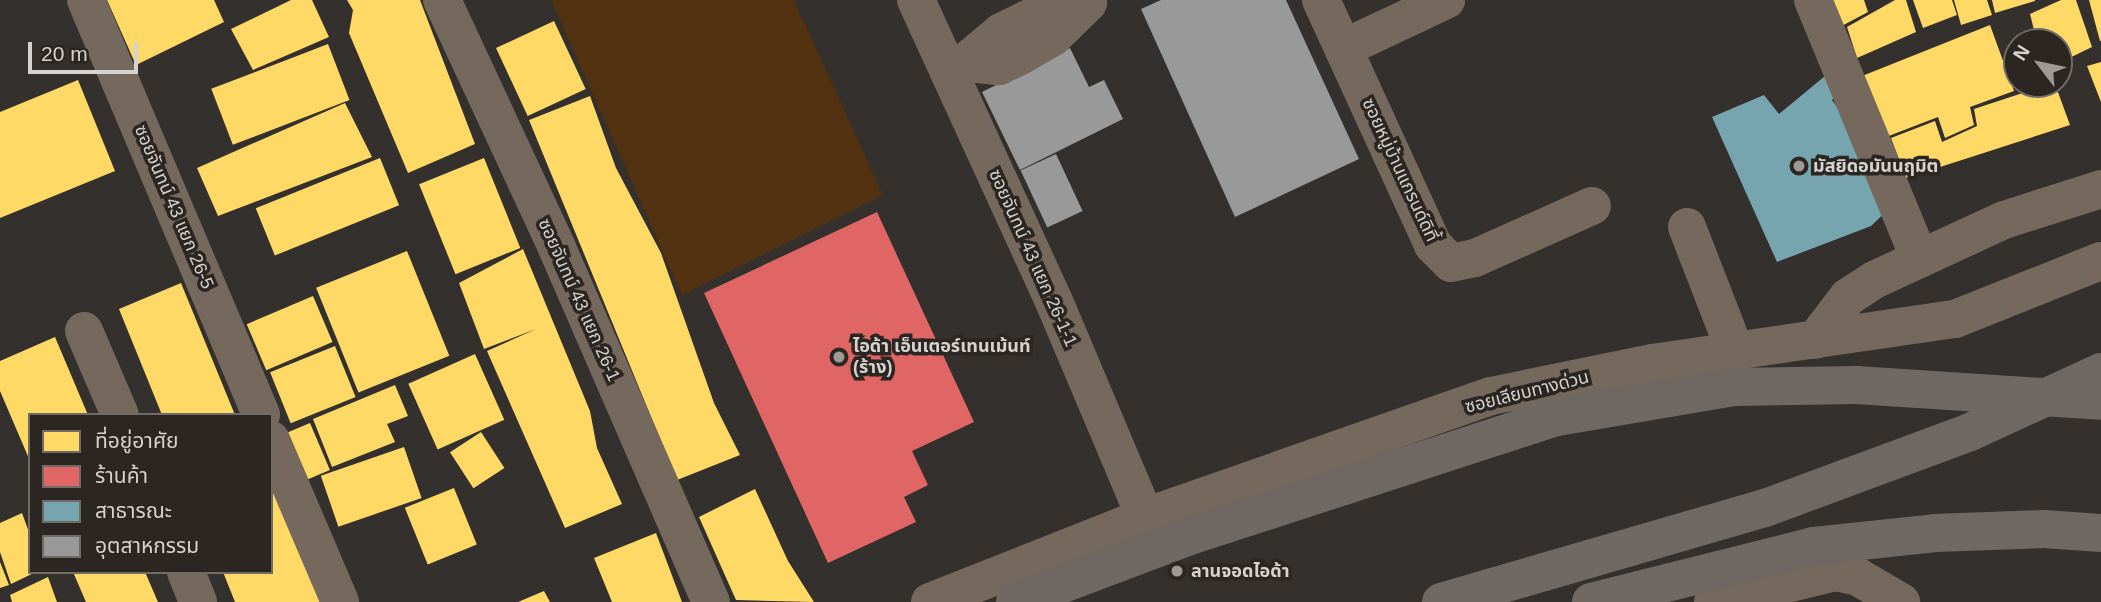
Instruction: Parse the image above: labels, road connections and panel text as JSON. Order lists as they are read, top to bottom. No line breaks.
{"streets":{"street":["ซอยหมู่บ้านแกรนด์ดิที้","ซอยจันทน์ 43 แยก 26-5","ซอยจันทน์ 43 แยก 26-1-1","ซอยจันทน์ 43 แยก 26-1","ซอยเลียบทางด่วน"]},"crossings":[["ซอยจันทน์ 43 แยก 26-1-1","ซอยเลียบทางด่วน"]],"places":["มัสยิดอมันนฤมิต","ไอด้า เอ็นเตอร์เทนเม้นท์ (ร้าง)","ลานจอดไอด้า"],"legend":["ที่อยู่อาศัย","ร้านค้า","สาธารณะ","อุตสาหกรรม"],"scale_bar":"20 m","north":"top left"}
